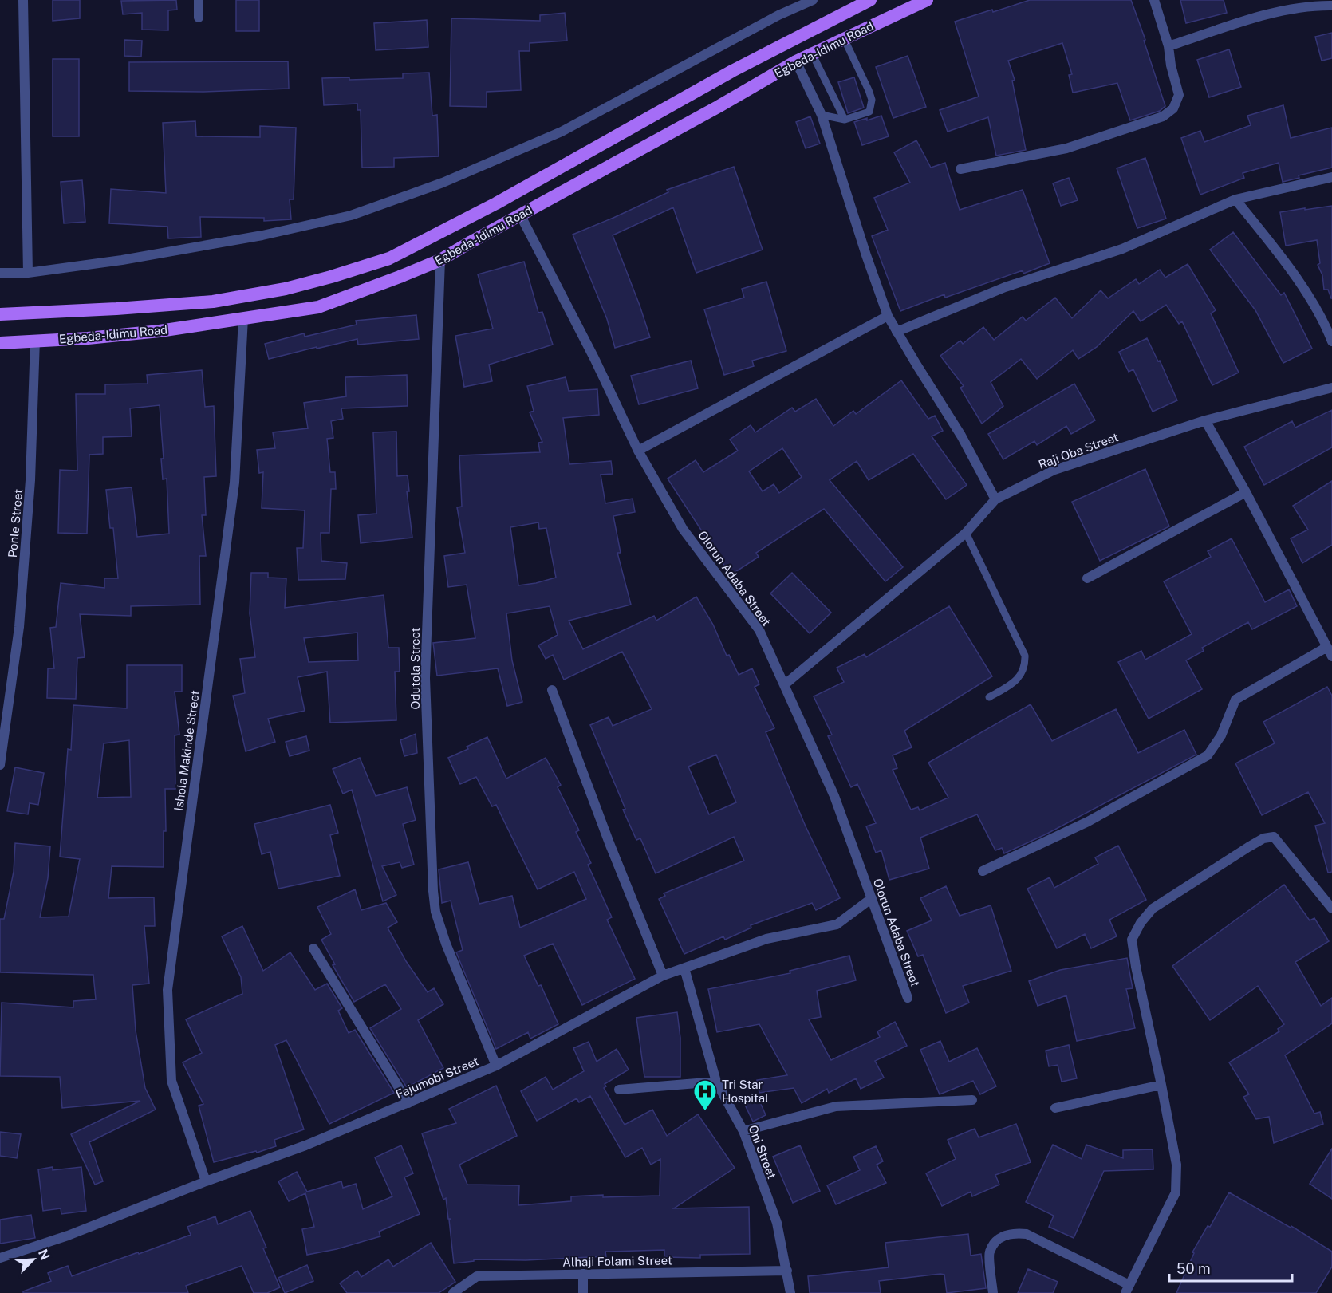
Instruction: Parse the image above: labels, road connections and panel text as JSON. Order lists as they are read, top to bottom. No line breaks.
{"streets":{"main road":["Egbeda-Idimu Road"],"street":["Raji Oba Street","Ponle Street","Olorun Adaba Street","Odutola Street","Ishola Makinde Street","Fajumobi Street","Oni Street","Alhaji Folami Street"]},"crossings":[["Egbeda-Idimu Road","Ponle Street"],["Egbeda-Idimu Road","Olorun Adaba Street"],["Egbeda-Idimu Road","Odutola Street"],["Egbeda-Idimu Road","Ishola Makinde Street"],["Raji Oba Street","Olorun Adaba Street"],["Olorun Adaba Street","Fajumobi Street"],["Odutola Street","Fajumobi Street"],["Ishola Makinde Street","Fajumobi Street"],["Fajumobi Street","Oni Street"],["Oni Street","Alhaji Folami Street"]],"places":{"hospital":["Tri Star Hospital"]},"scale_bar":"50 m","north":"top right"}
